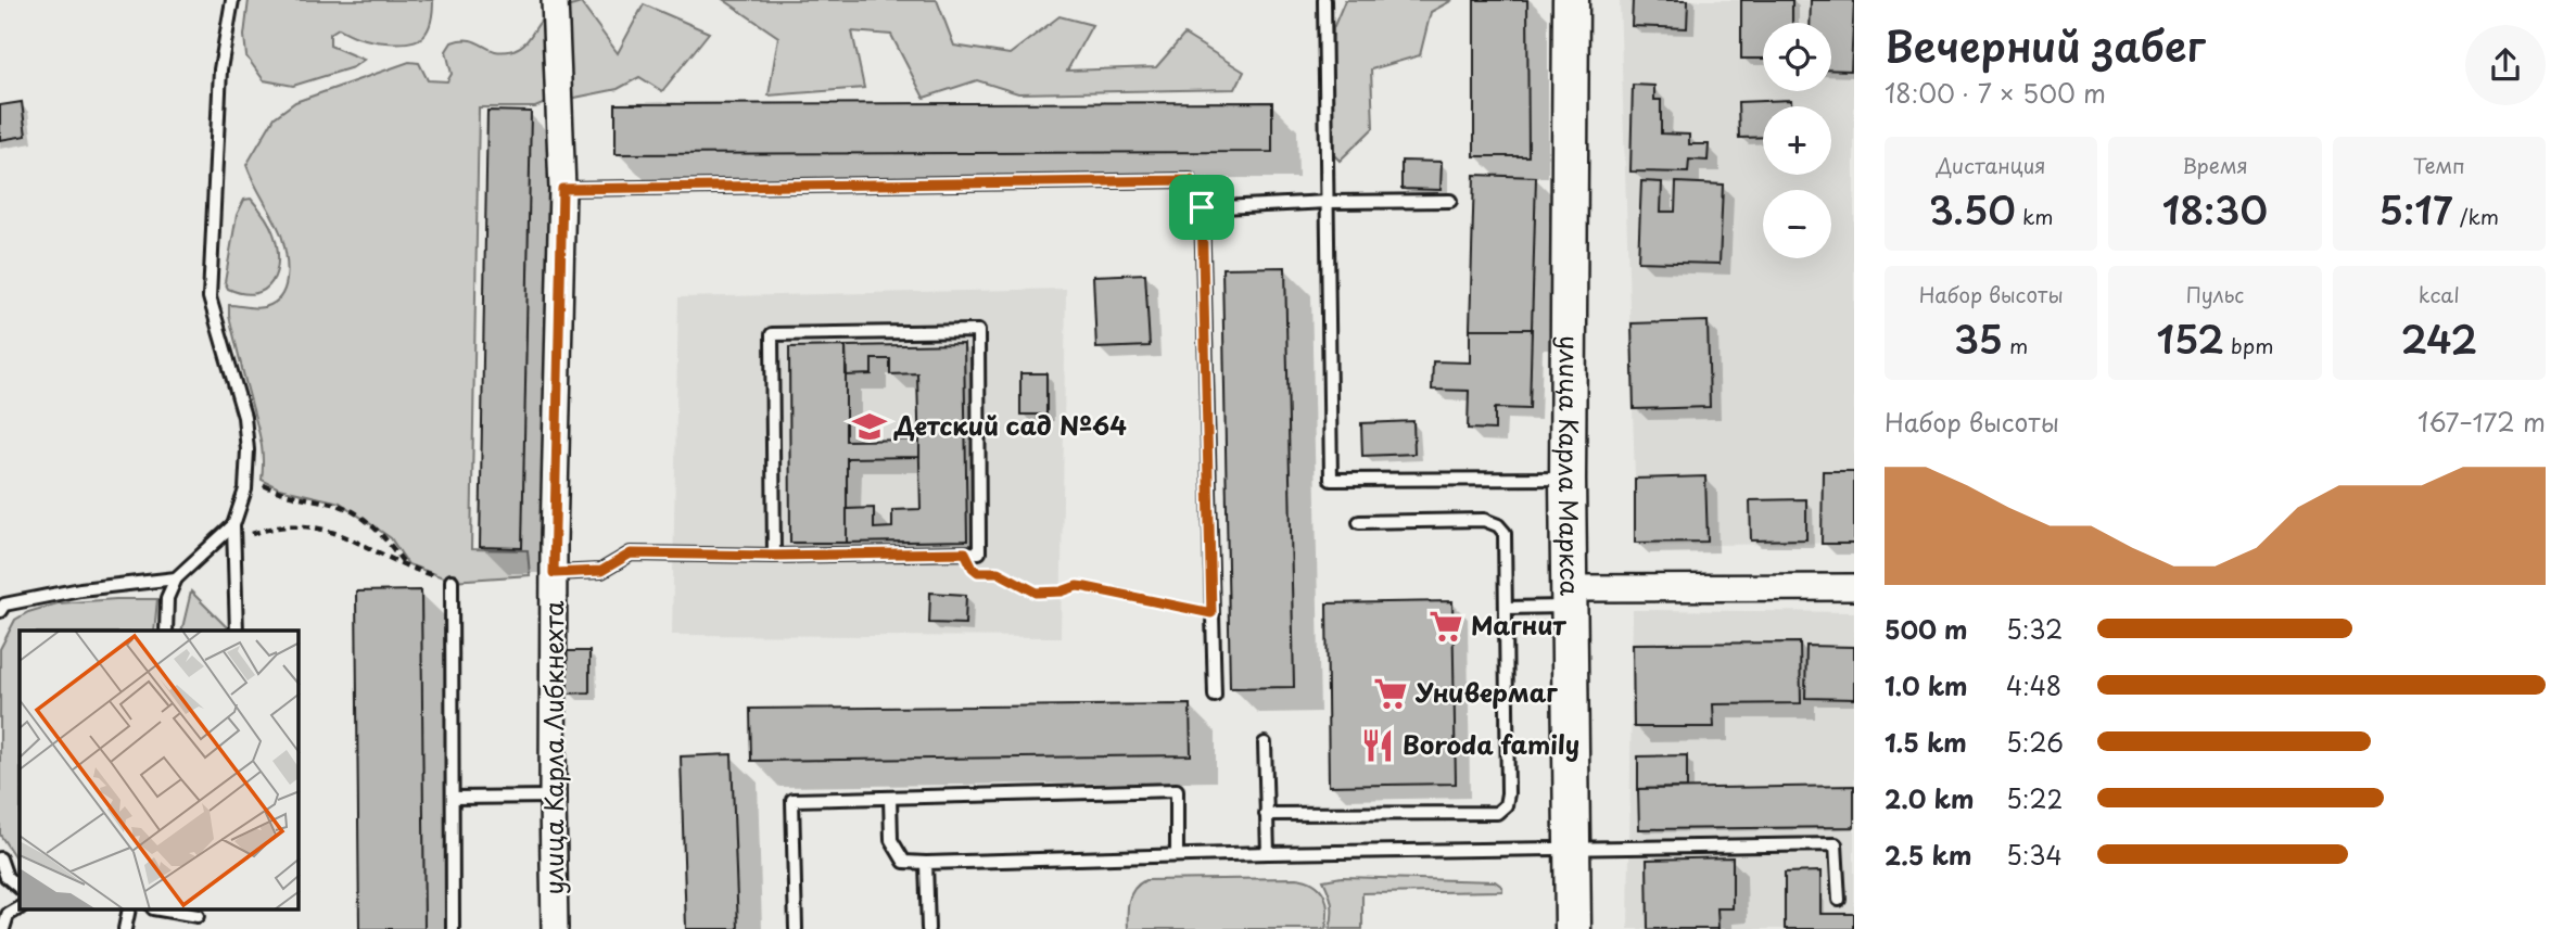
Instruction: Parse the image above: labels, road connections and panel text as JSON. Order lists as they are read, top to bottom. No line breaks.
{"streets":{"street":["улица Карла Маркса","улица Карла Либкнехта"]},"places":{"school or university":["Детский сад №64"],"supermarket":["Магнит","Универмаг"],"restaurant":["Boroda family"]},"page":{"heading":["Вечерний забег","18:00 · 7 × 500 m"],"map_buttons":["+","−"],"stats":[["Дистанция","3.50 km"],["Время","18:30"],["Темп","5:17 /km"],["Набор высоты","35 m"],["Пульс","152 bpm"],["kcal","242"]],"chart":["Набор высоты","167–172 m"],"list":[{"name":"500 m","note":"5:32"},{"name":"1.0 km","note":"4:48"},{"name":"1.5 km","note":"5:26"},{"name":"2.0 km","note":"5:22"},{"name":"2.5 km","note":"5:34"}]}}
